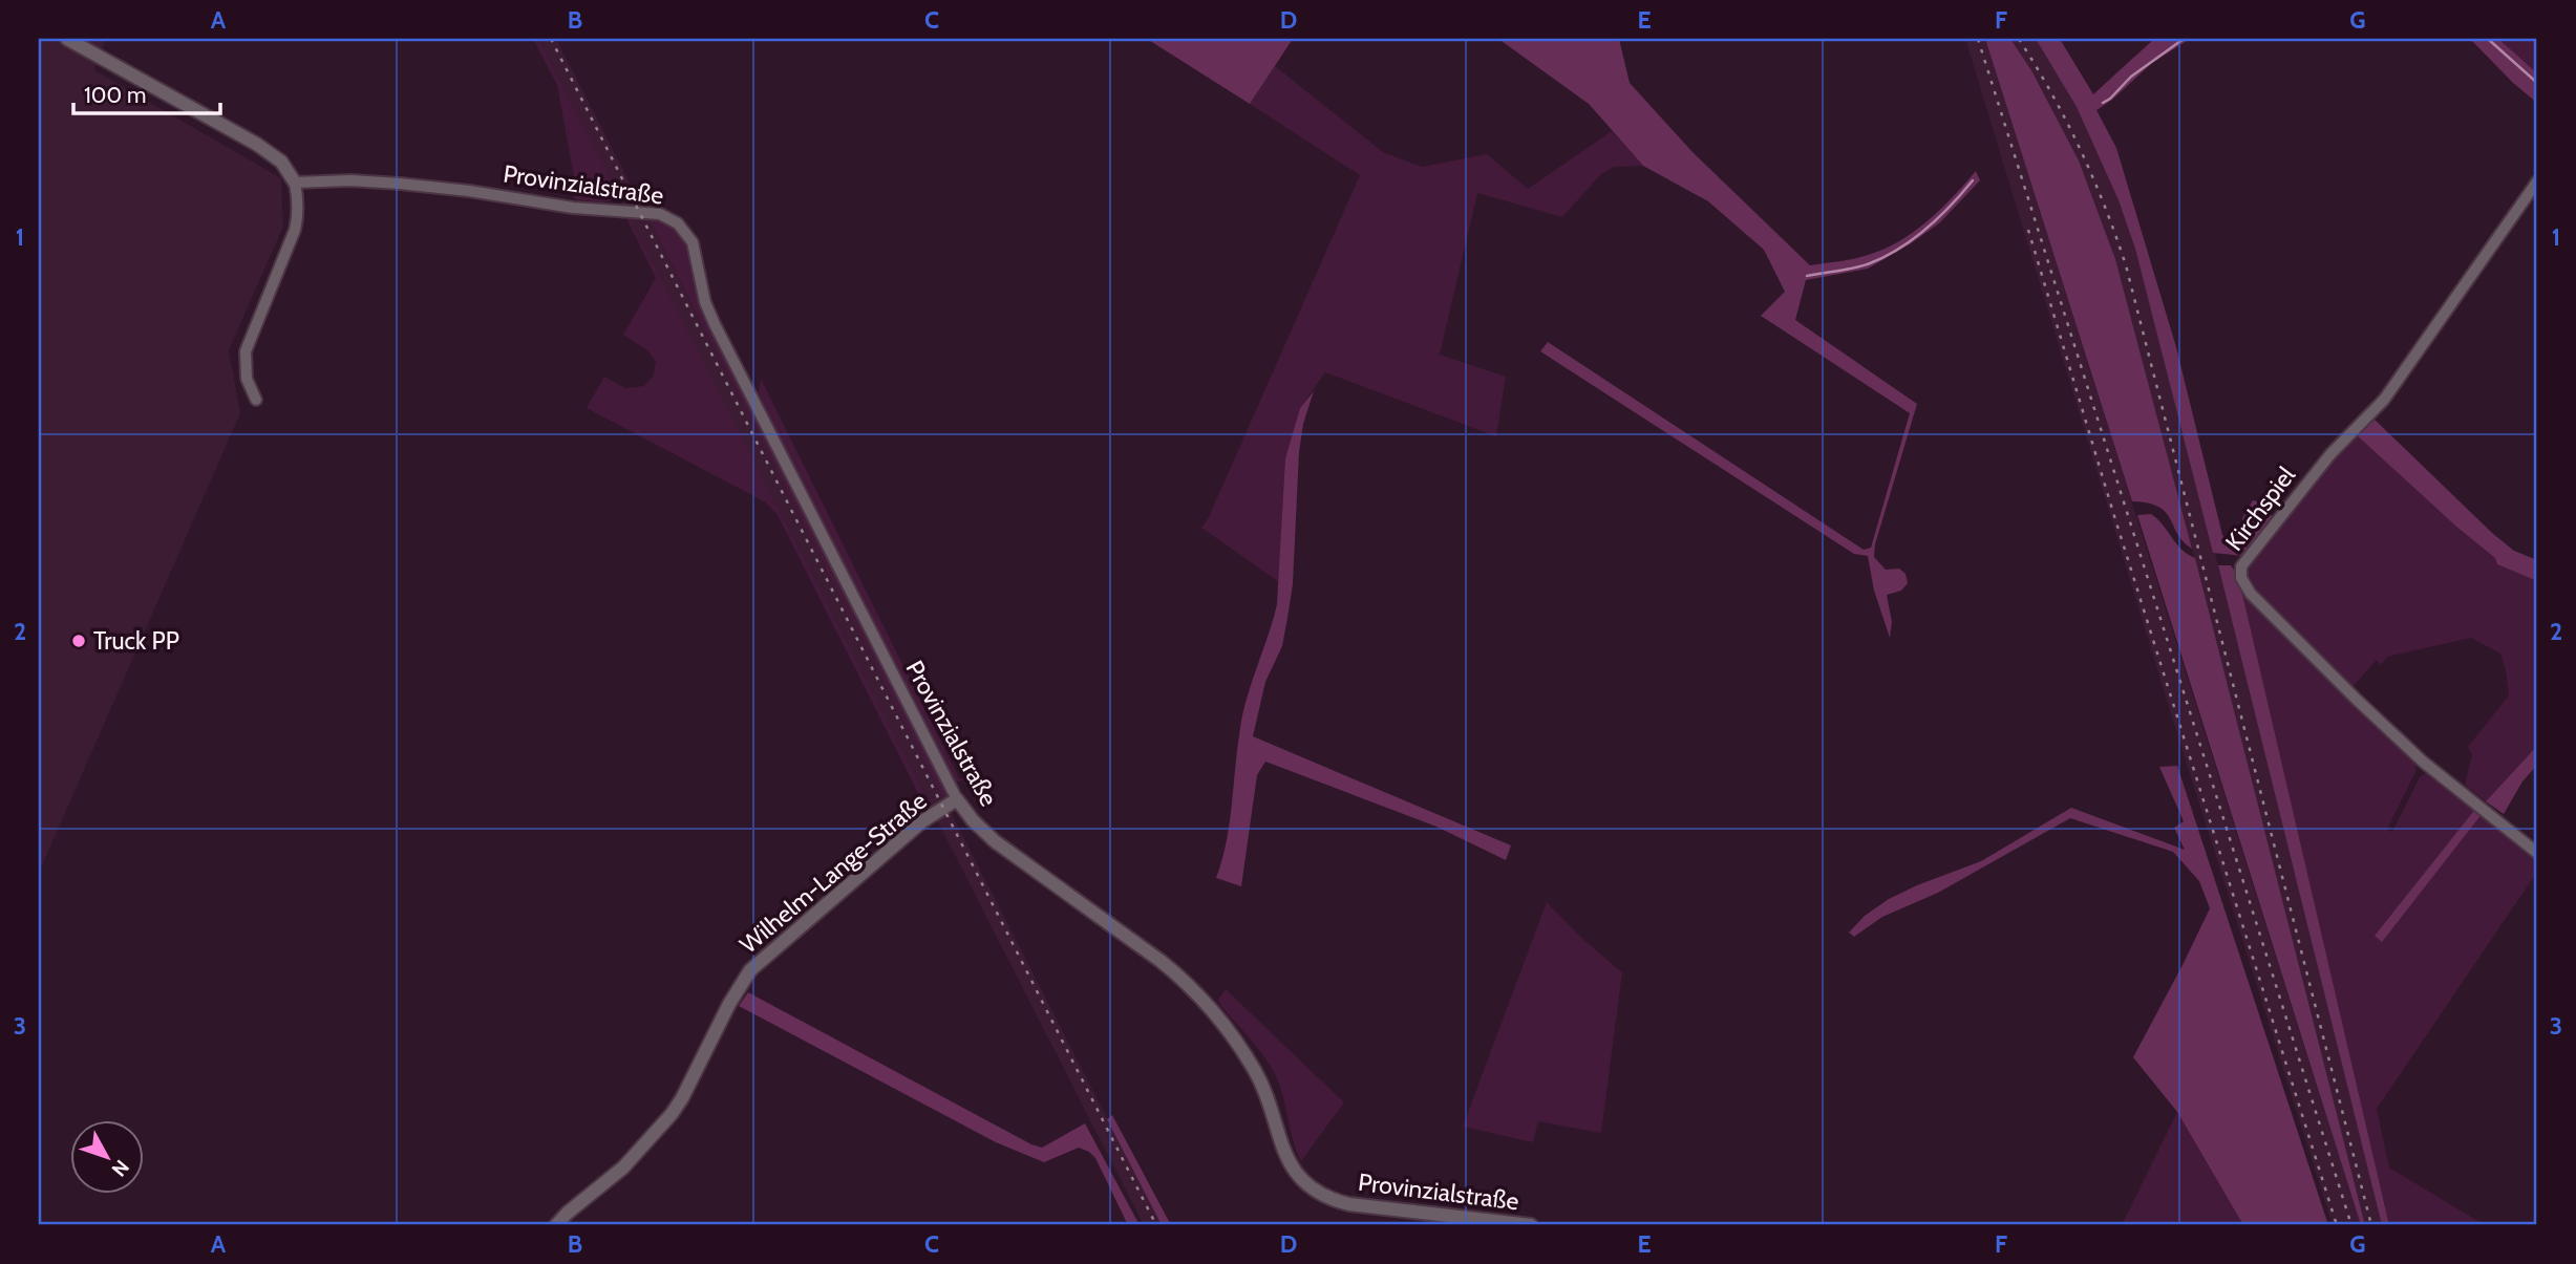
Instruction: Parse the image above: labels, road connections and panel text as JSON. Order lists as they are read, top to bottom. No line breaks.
{"streets":{"street":["Provinzialstraße","Kirchspiel","Wilhelm-Lange-Straße"]},"crossings":[["Provinzialstraße","Wilhelm-Lange-Straße"]],"places":["Truck PP"],"scale_bar":"100 m","north":"bottom right","grid":{"columns":["A","B","C","D","E","F","G"],"rows":["1","2","3"]}}
